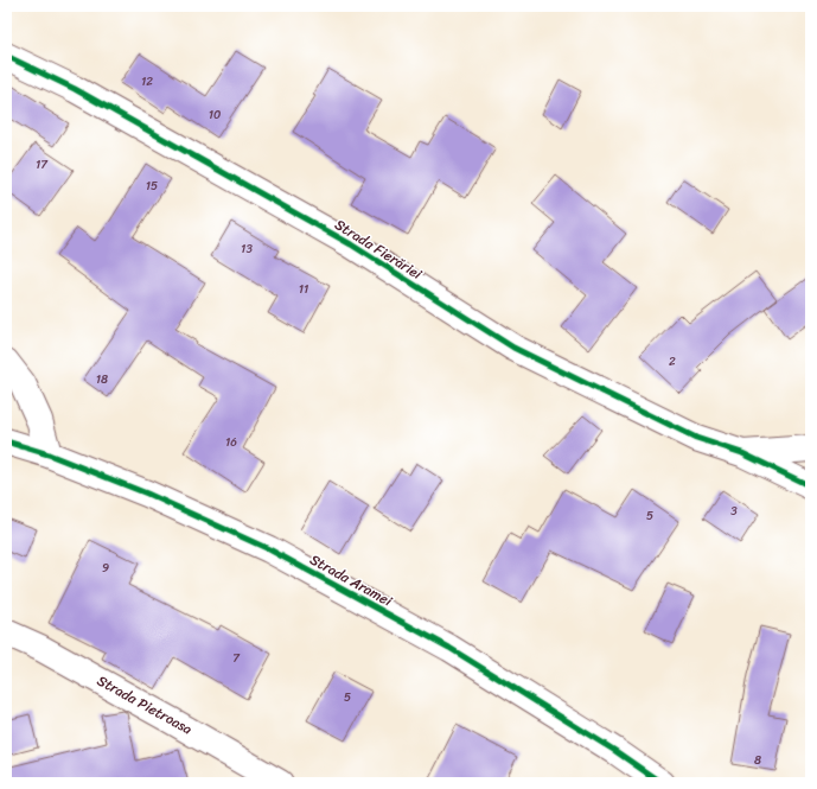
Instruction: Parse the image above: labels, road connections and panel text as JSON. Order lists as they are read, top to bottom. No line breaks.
{"streets":{"street":["Strada Fierăriei","Strada Aramei","Strada Pietroasa"]},"house_numbers":["12","10","17","15","13","11","2","18","16","3","5","9","7","5","8"]}
